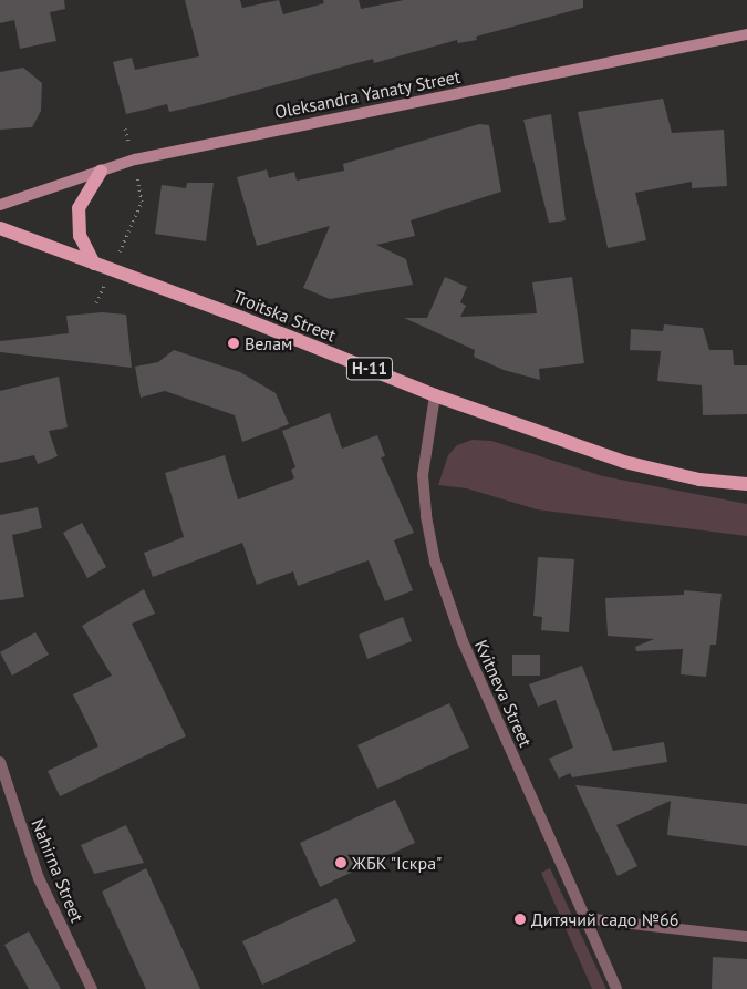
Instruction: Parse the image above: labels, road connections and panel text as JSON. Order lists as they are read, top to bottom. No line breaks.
{"streets":{"main road":["Troitska Street","Н-11"],"street":["Oleksandra Yanaty Street","Kvitneva Street","Nahirna Street"]},"crossings":[["Troitska Street","Kvitneva Street"]],"places":["Велам","ЖБК \"Іскра\"","Дитячий садо №66"]}
